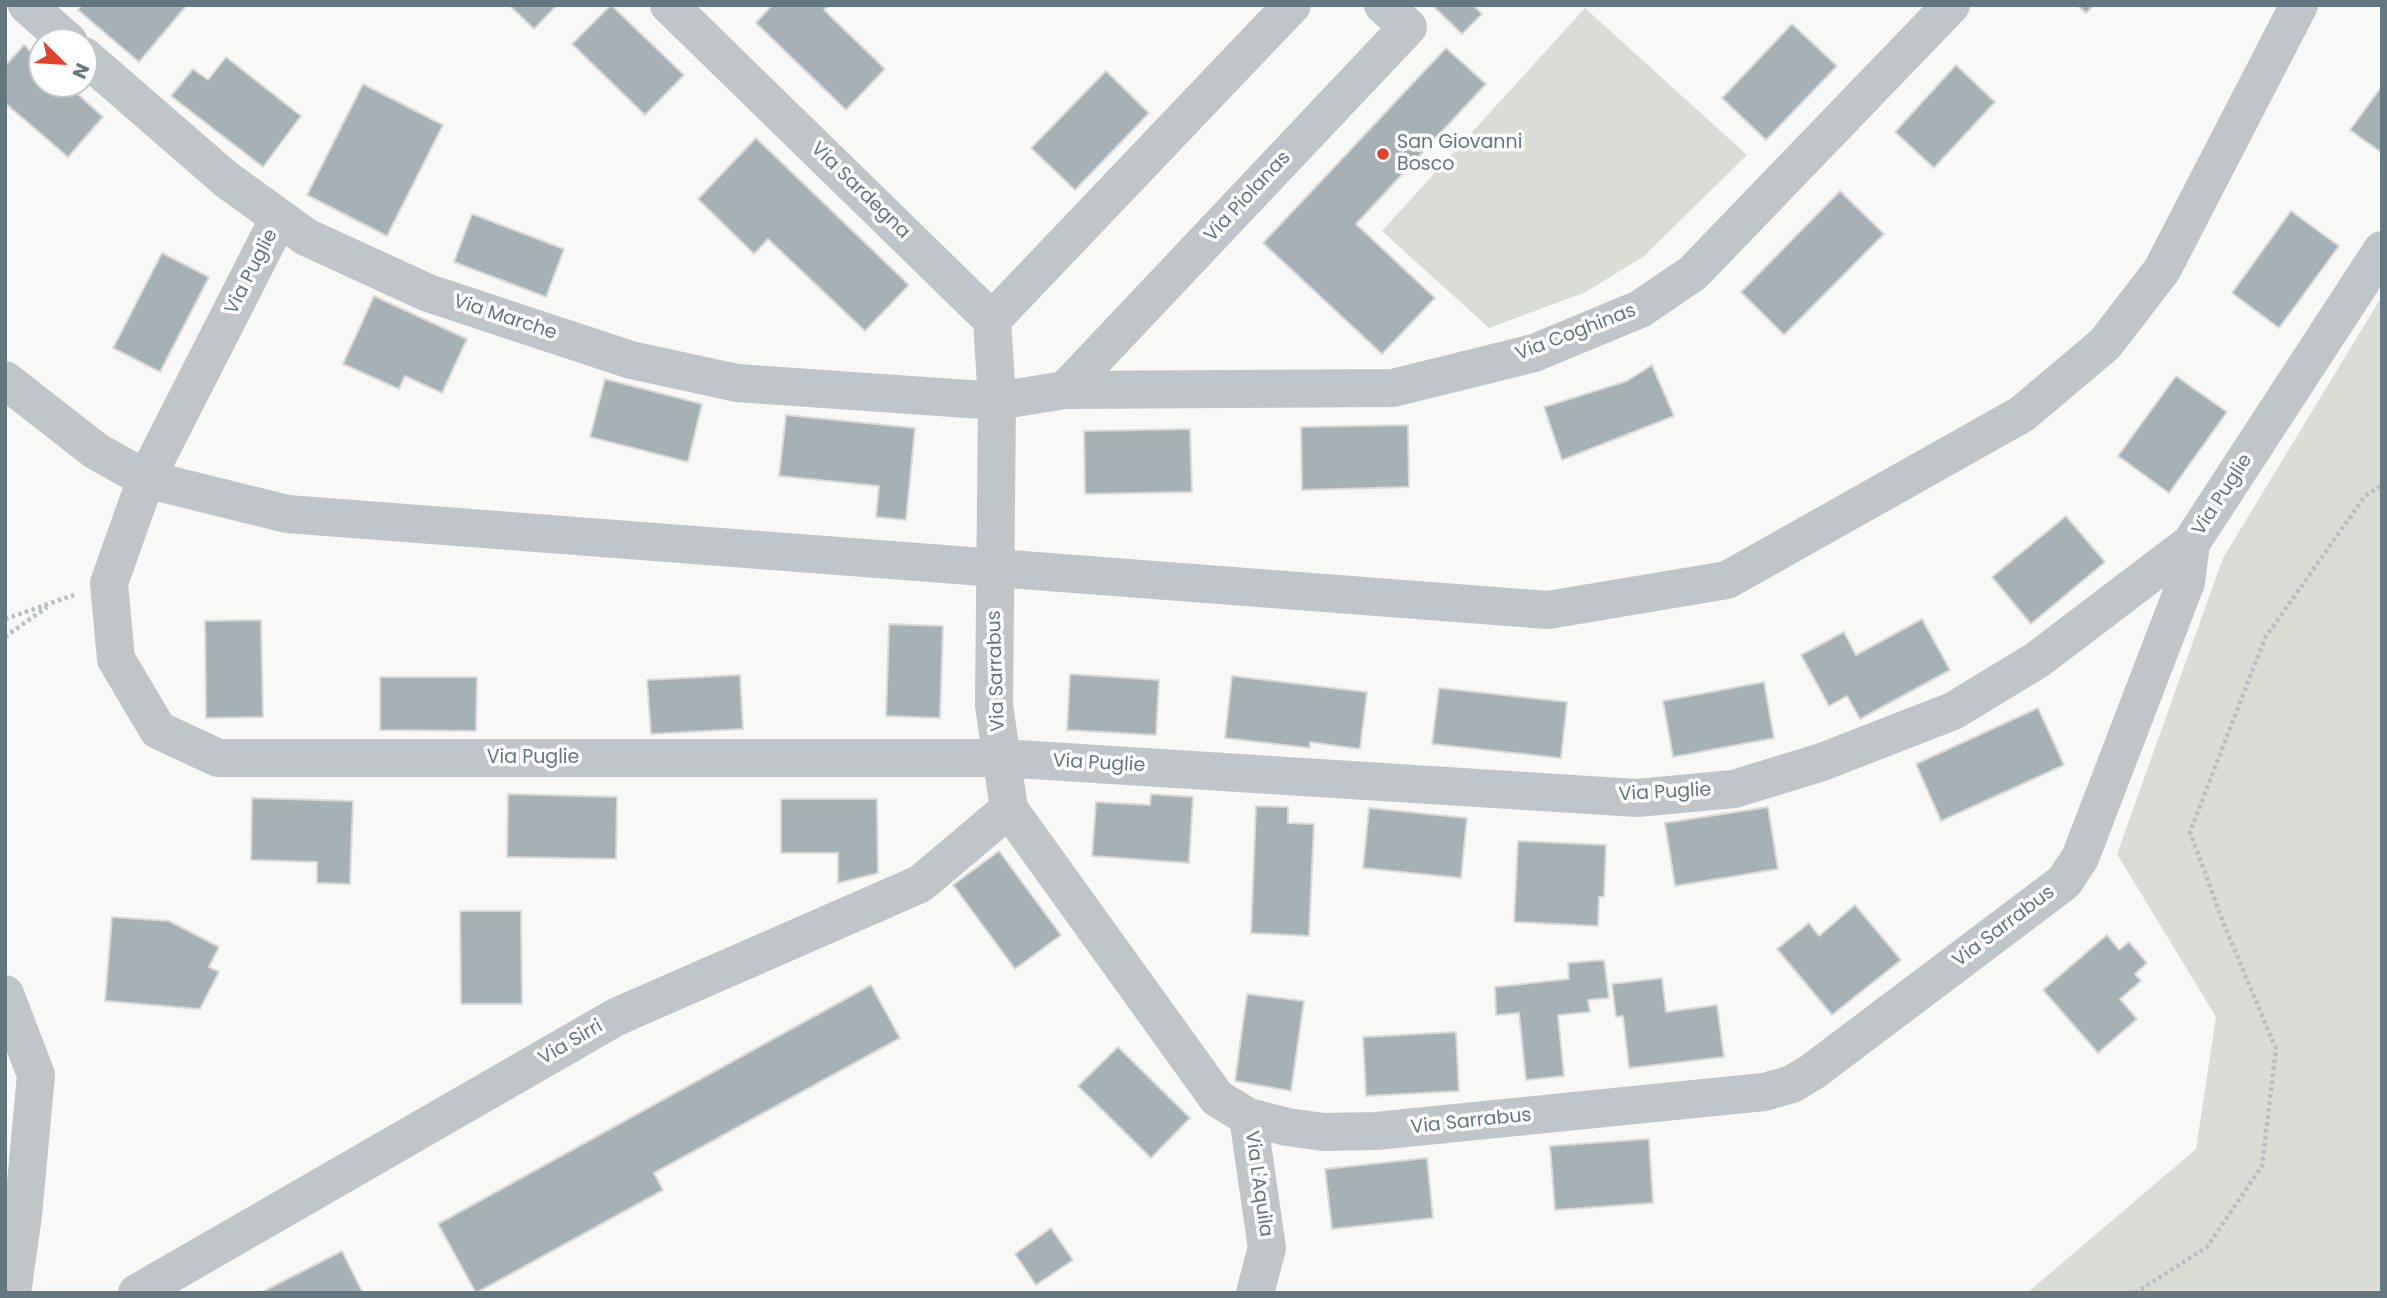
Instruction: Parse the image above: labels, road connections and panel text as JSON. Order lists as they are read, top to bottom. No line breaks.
{"streets":{"street":["Via Sardegna","Via Piolanas","Via Puglie","Via Marche","Via Coghinas","Via Sarrabus","Via Sirri","Via L'Aquila"]},"crossings":[["Via Piolanas","Via Coghinas"],["Via Puglie","Via Marche"],["Via Puglie","Via Sarrabus"],["Via Marche","Via Coghinas"],["Via Marche","Via Sarrabus"],["Via Coghinas","Via Sarrabus"],["Via Sarrabus","Via Sirri"],["Via Sarrabus","Via L'Aquila"]],"places":["San Giovanni Bosco"],"north":"bottom right"}
